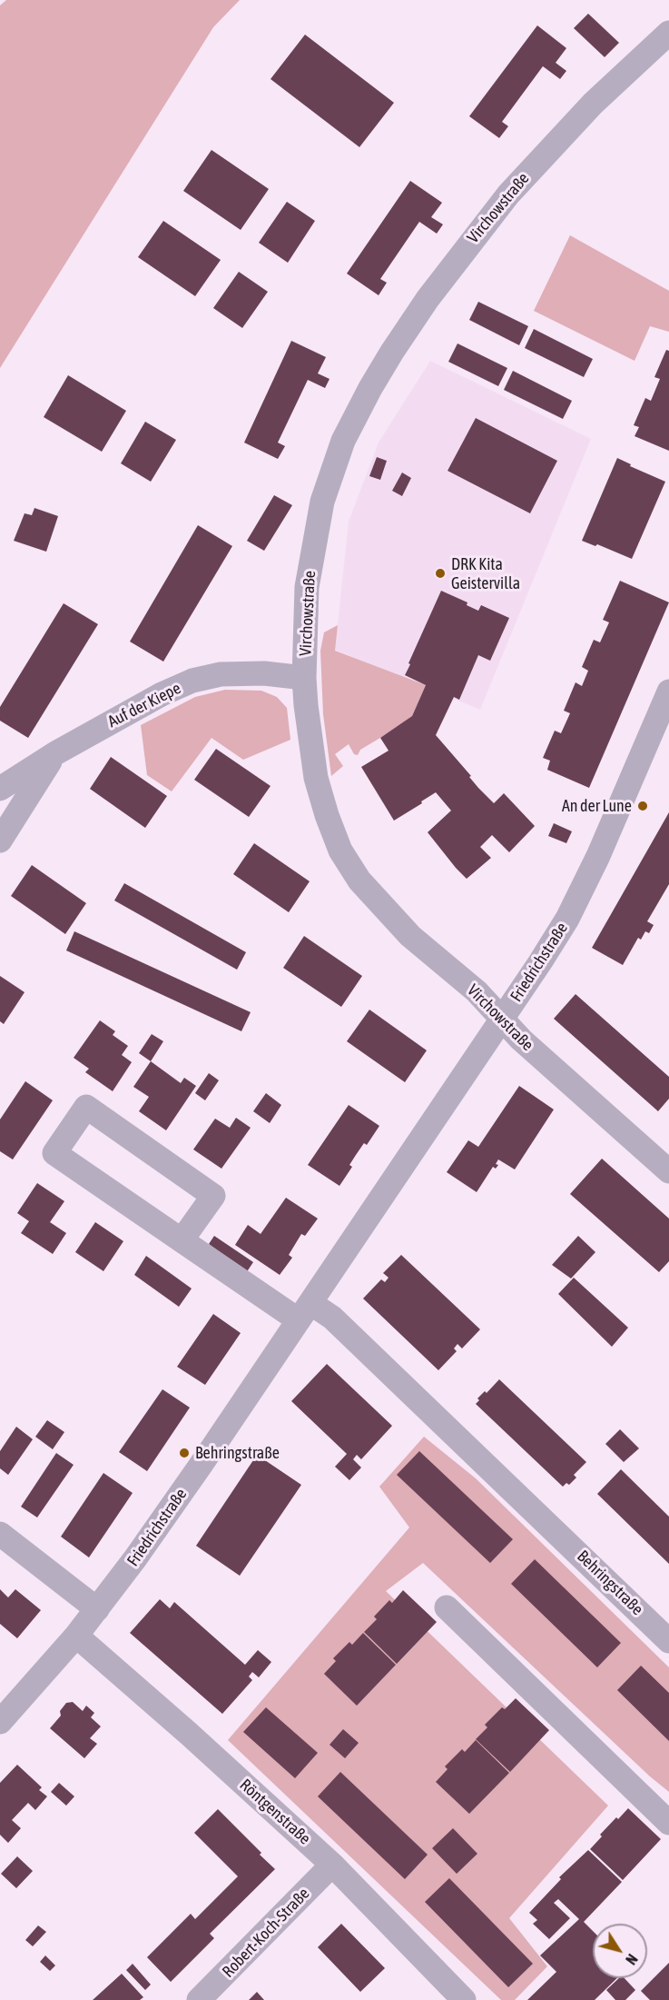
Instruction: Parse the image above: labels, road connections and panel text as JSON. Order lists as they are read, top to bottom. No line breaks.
{"streets":{"street":["Virchowstraße","Auf der Kiepe","Friedrichstraße","Behringstraße","Röntgenstraße","Robert-Koch-Straße"]},"crossings":[["Virchowstraße","Auf der Kiepe"],["Virchowstraße","Friedrichstraße"],["Friedrichstraße","Behringstraße"],["Friedrichstraße","Röntgenstraße"],["Röntgenstraße","Robert-Koch-Straße"]],"places":["DRK Kita Geistervilla","An der Lune","Behringstraße"],"north":"bottom right"}
